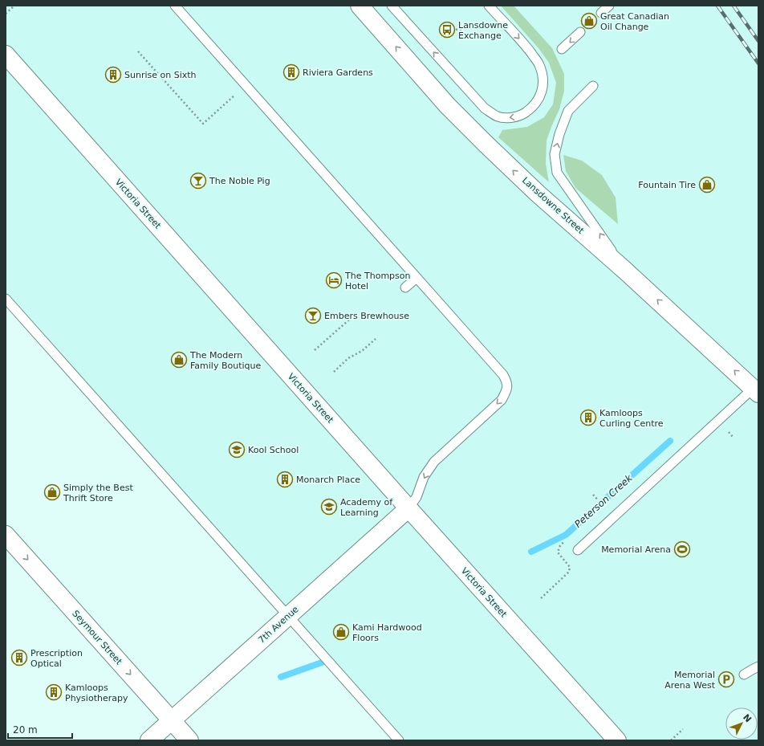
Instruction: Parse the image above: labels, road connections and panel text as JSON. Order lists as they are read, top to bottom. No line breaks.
{"streets":{"street":["Victoria Street","Lansdowne Street","7th Avenue","Seymour Street"]},"crossings":[["Victoria Street","7th Avenue"],["7th Avenue","Seymour Street"]],"one_way":["Lansdowne Street","Seymour Street"],"water":["Peterson Creek"],"places":{"shop":["Great Canadian Oil Change","Fountain Tire","The Modern Family Boutique","Simply the Best Thrift Store","Kami Hardwood Floors"],"bus stop":["Lansdowne Exchange"],"building":["Riviera Gardens","Sunrise on Sixth","Kamloops Curling Centre","Monarch Place","Prescription Optical","Kamloops Physiotherapy"],"bar":["The Noble Pig","Embers Brewhouse"],"hotel":["The Thompson Hotel"],"school or university":["Kool School","Academy of Learning"],"sports":["Memorial Arena"],"parking":["Memorial Arena West"]},"scale_bar":"20 m","north":"top right"}
